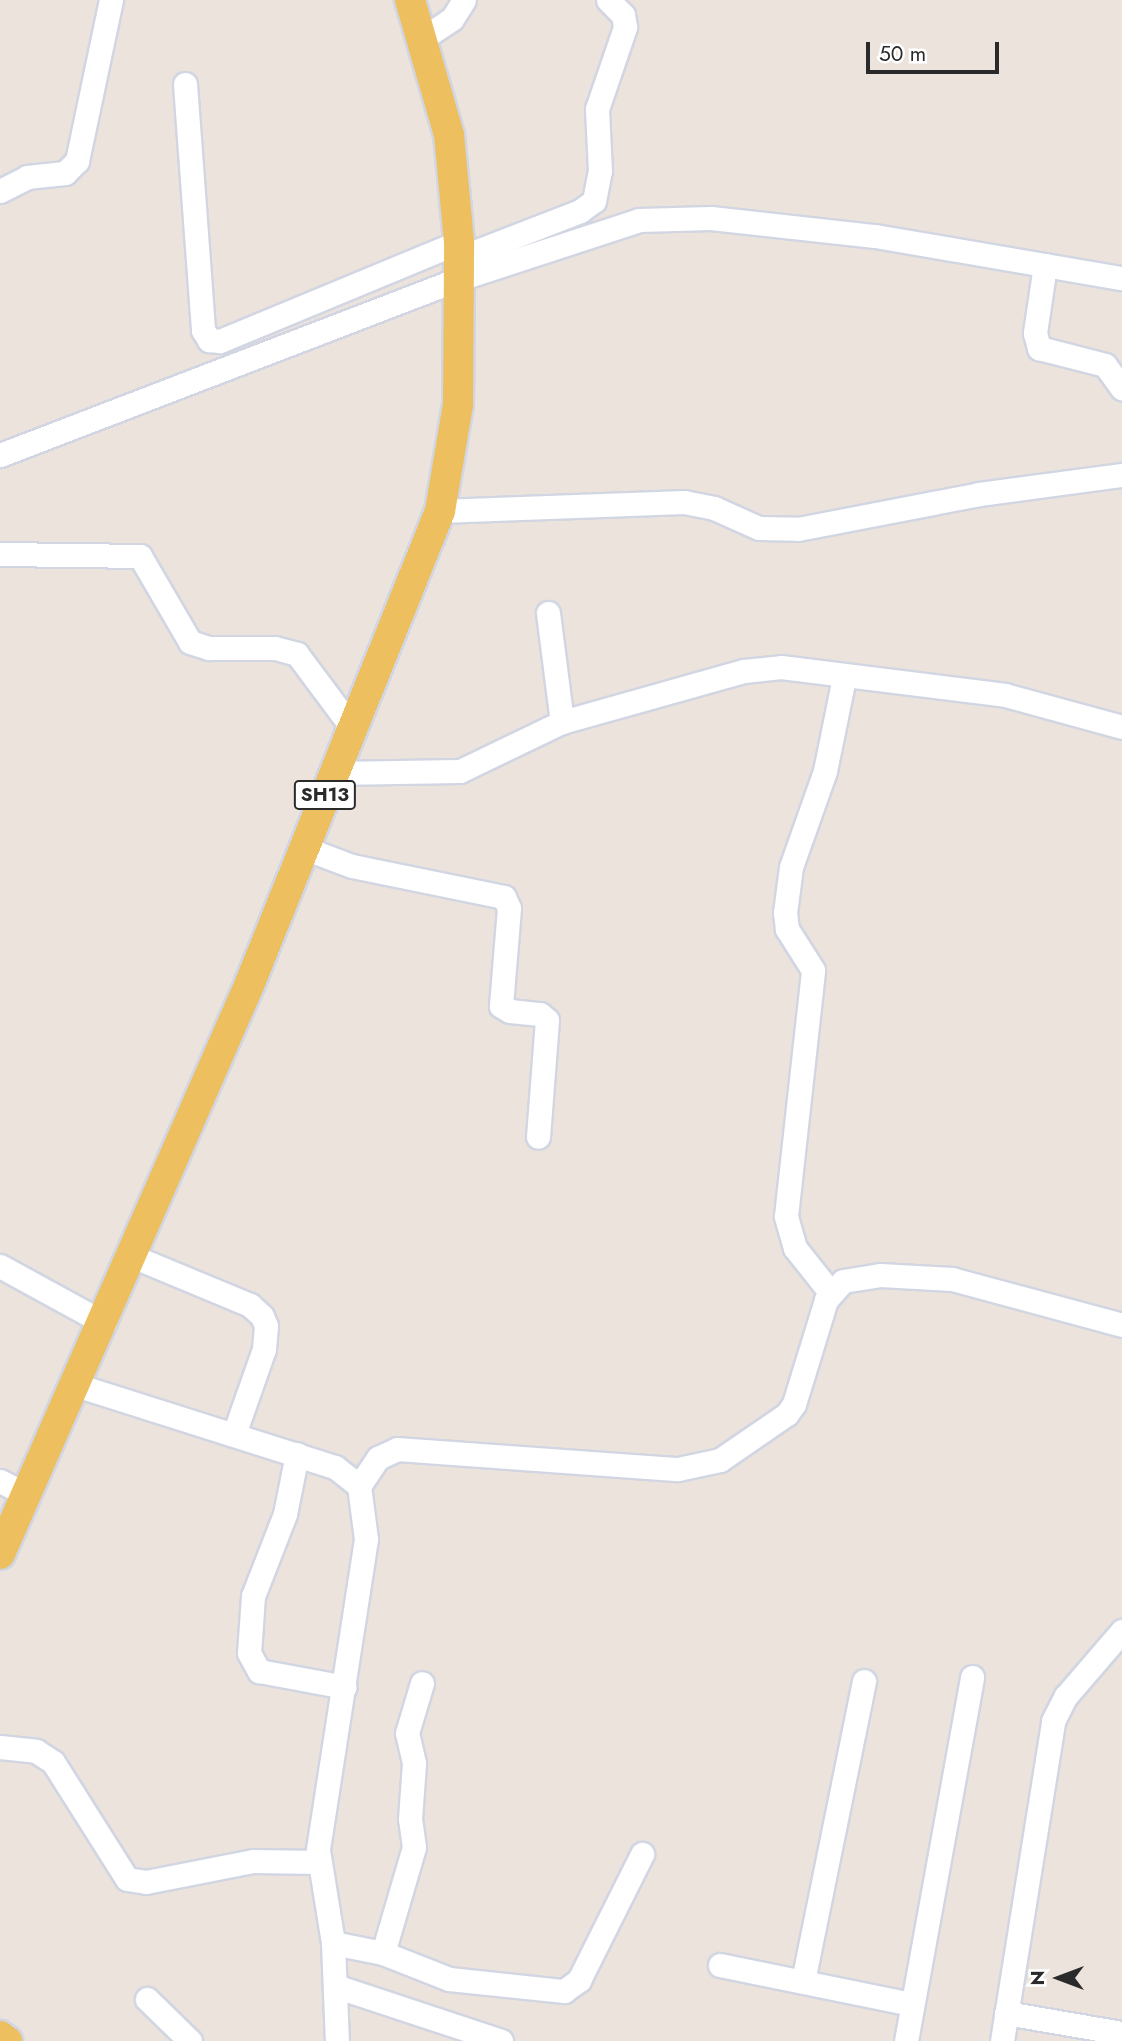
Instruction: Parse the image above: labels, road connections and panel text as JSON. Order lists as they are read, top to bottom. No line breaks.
{"streets":{"main road":["SH13"]},"scale_bar":"50 m","north":"left"}
